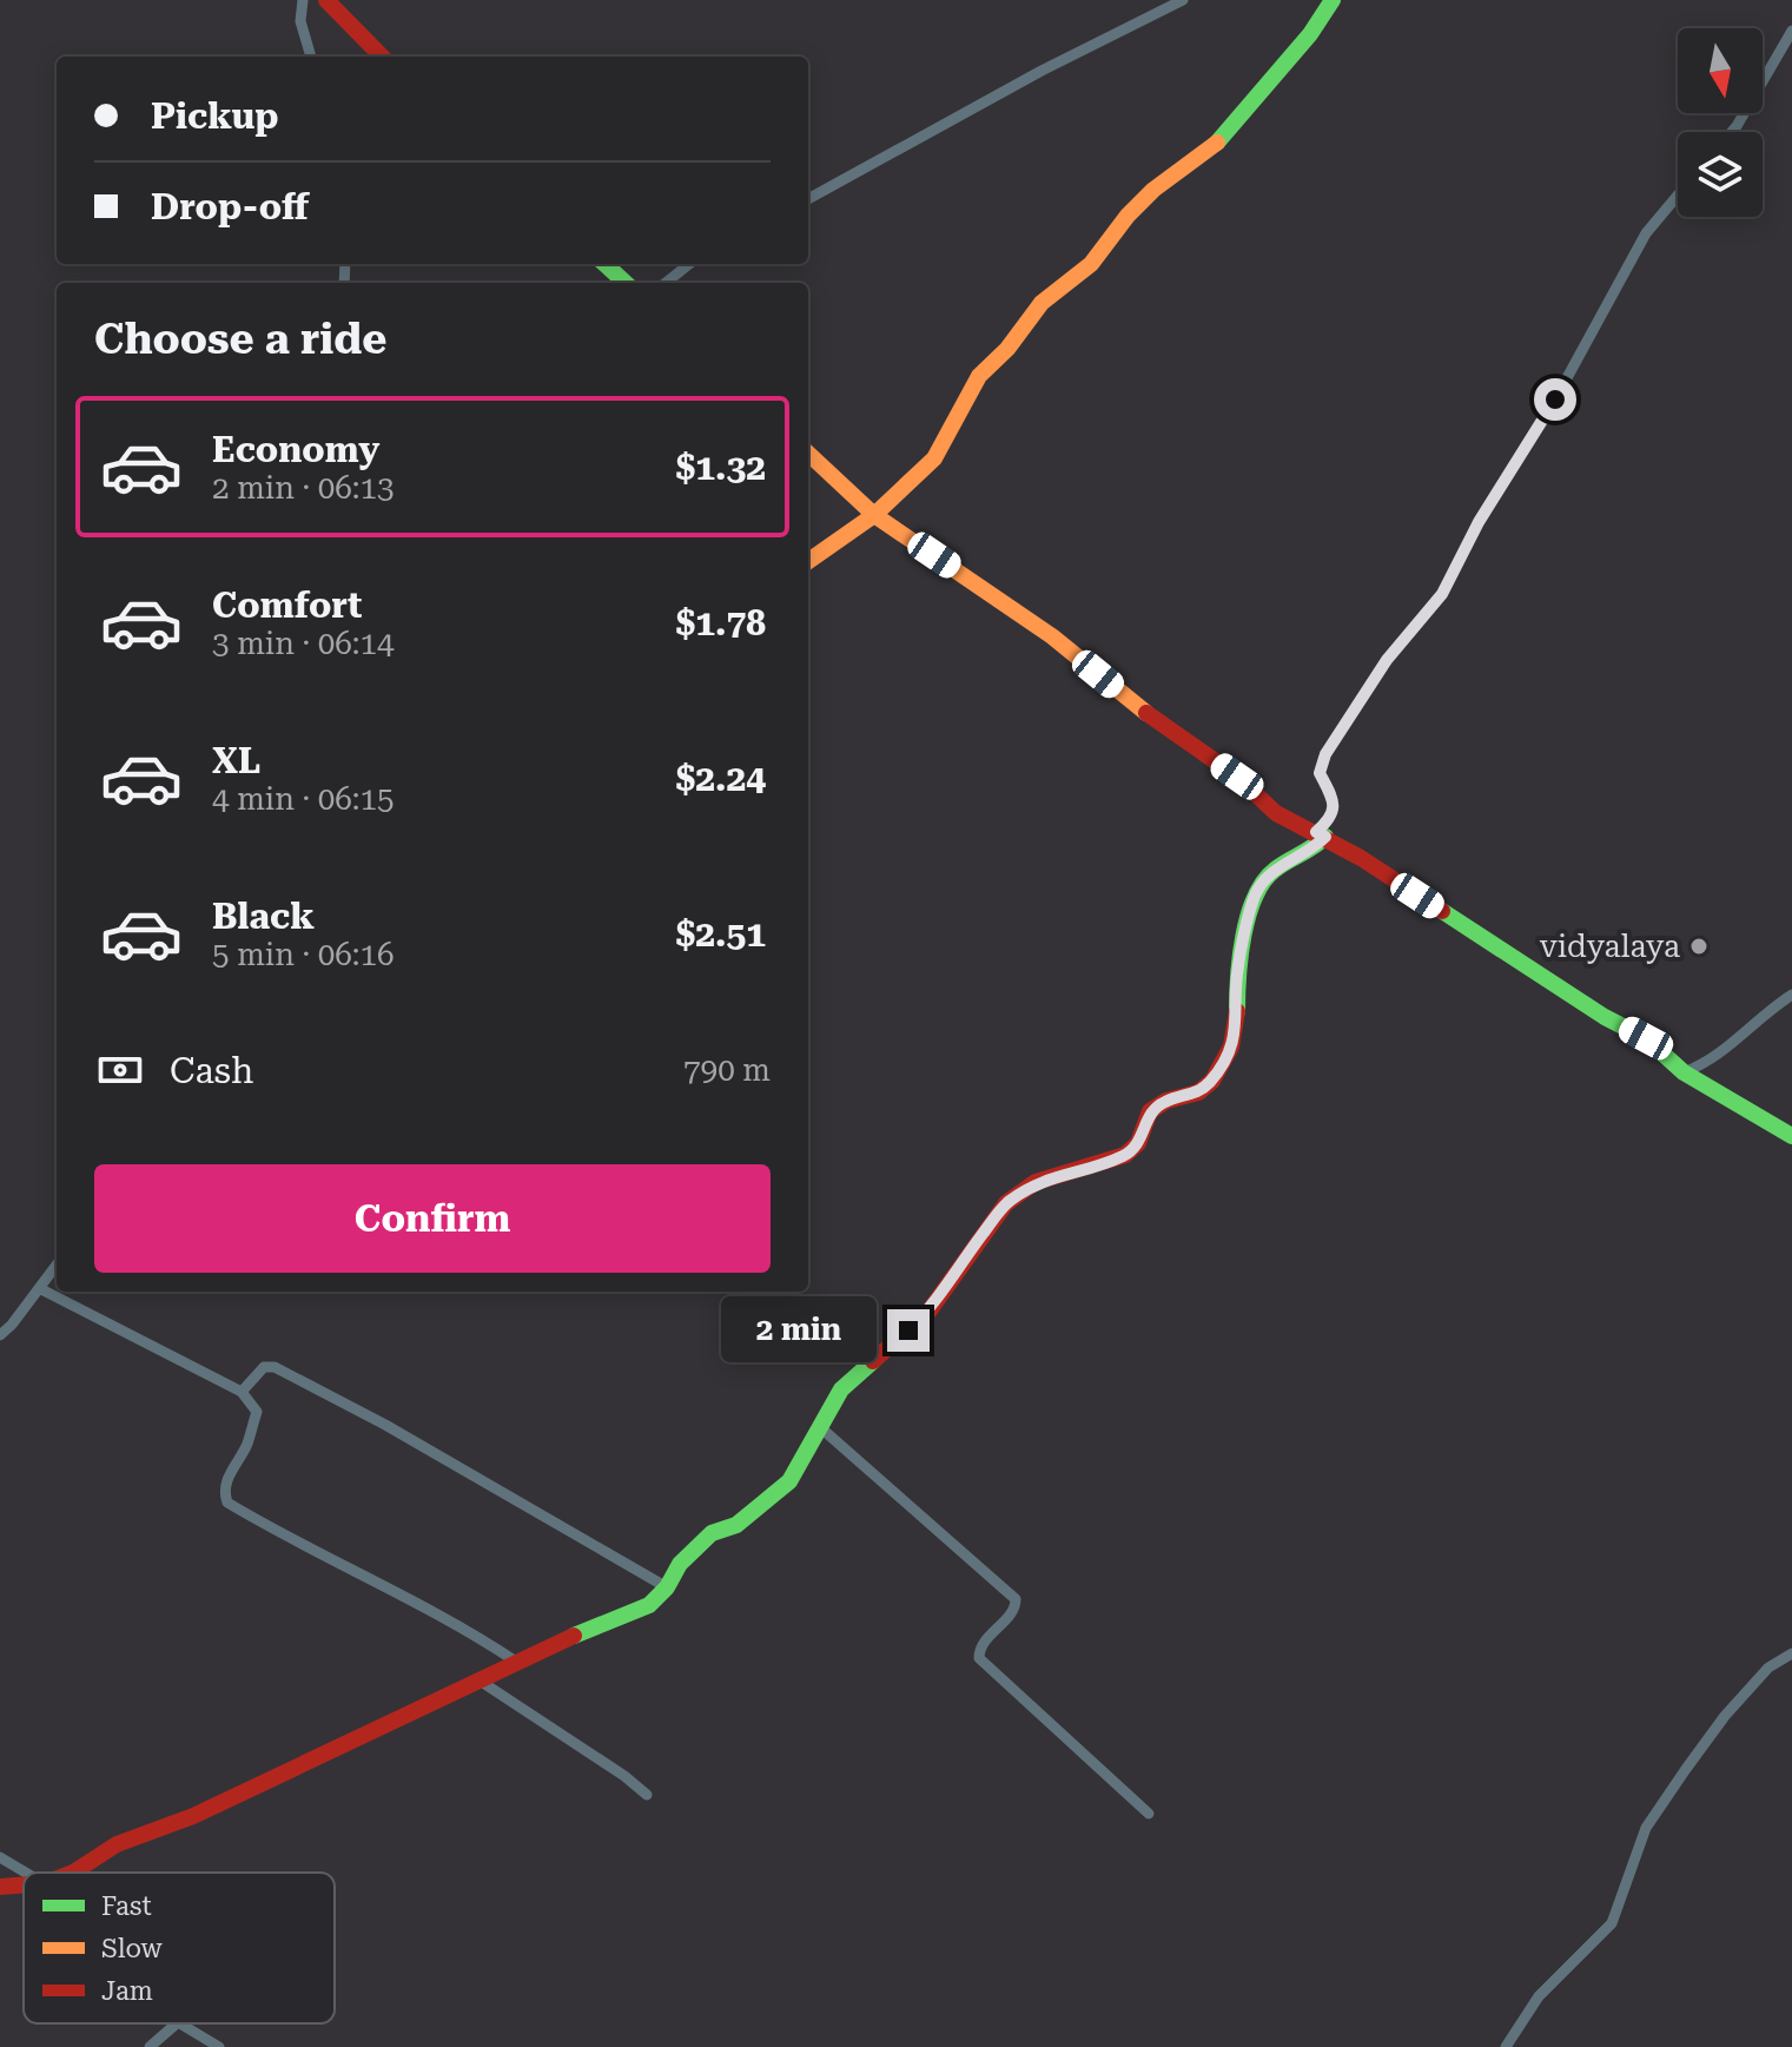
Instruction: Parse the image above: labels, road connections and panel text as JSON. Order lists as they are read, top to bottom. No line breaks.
{"places":["vidyalaya"],"legend":["Fast","Slow","Jam"],"north":"bottom","page":{"banner":["Pickup","Drop-off"],"heading":"Choose a ride","list":[{"name":"Economy","note":"2 min · 06:13","value":"$1.32"},{"name":"Comfort","note":"3 min · 06:14","value":"$1.78"},{"name":"XL","note":"4 min · 06:15","value":"$2.24"},{"name":"Black","note":"5 min · 06:16","value":"$2.51"}],"pay":["Cash","790 m"],"buttons":"Confirm","bubble":"2 min"}}
